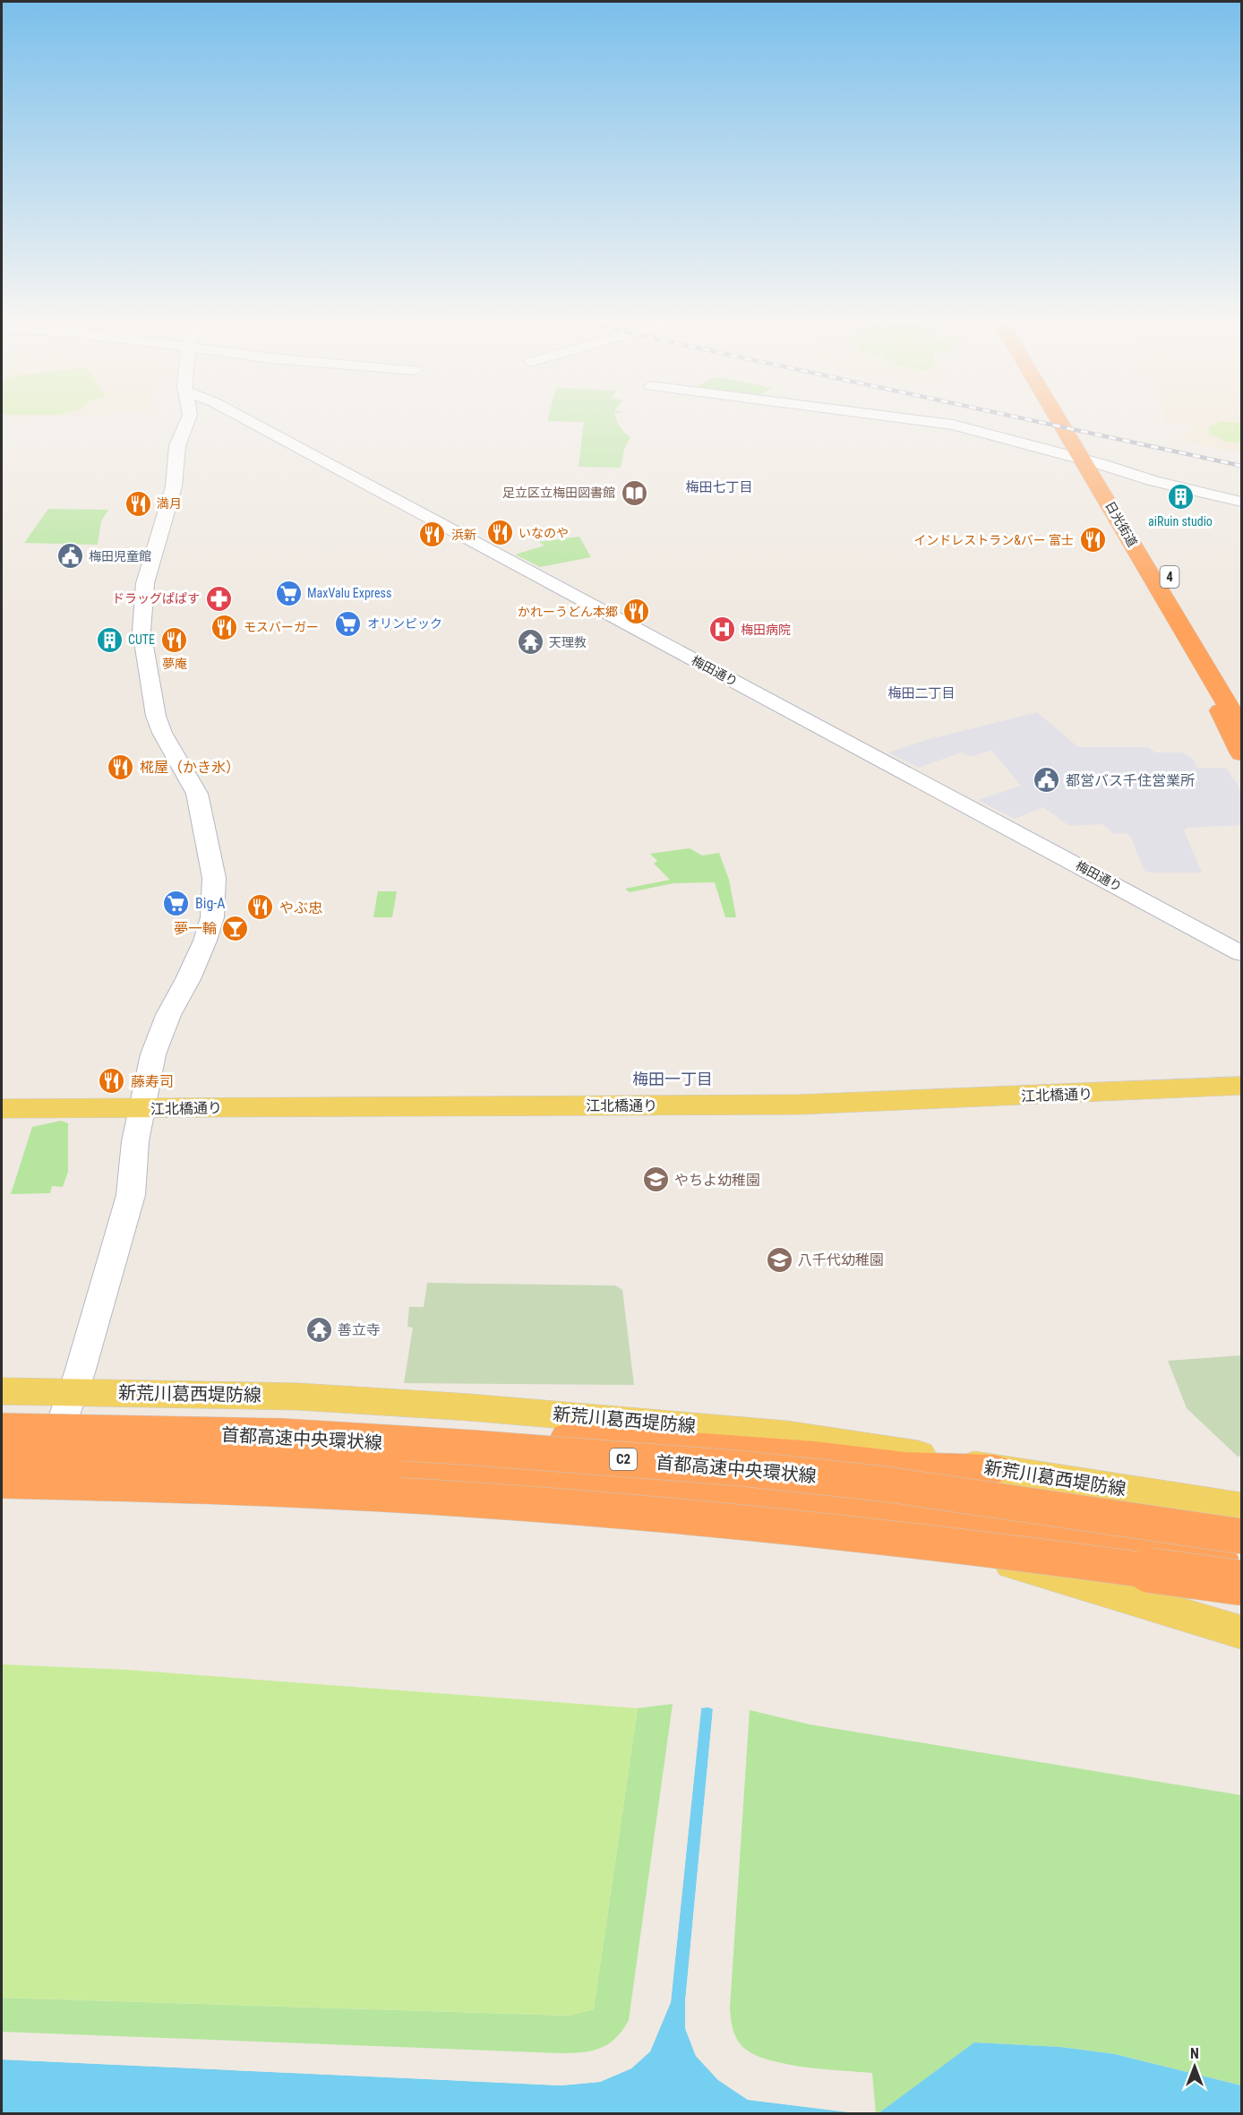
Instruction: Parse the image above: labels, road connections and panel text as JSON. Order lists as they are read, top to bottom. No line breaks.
{"streets":{"highway":["日光街道","4","首都高速中央環状線","C2"],"main road":["江北橋通り","新荒川葛西堤防線"],"street":["梅田通り"]},"crossings":[["日光街道","4"]],"districts":["梅田七丁目","梅田二丁目","梅田一丁目"],"places":{"library":["足立区立梅田図書館"],"building":["aiRuin studio","CUTE"],"restaurant":["満月","いなのや","浜新","インドレストラン&バー 富士","かれーうどん本郷","モスバーガー","夢庵","椛屋（かき氷）","やぶ忠","藤寿司"],"public building":["梅田児童館","都営バス千住営業所"],"supermarket":["MaxValu Express","オリンピック","Big-A"],"pharmacy":["ドラッグぱぱす"],"hospital":["梅田病院"],"temple":["天理教","善立寺"],"bar":["夢一輪"],"school or university":["やちよ幼稚園","八千代幼稚園"]},"north":"top"}
